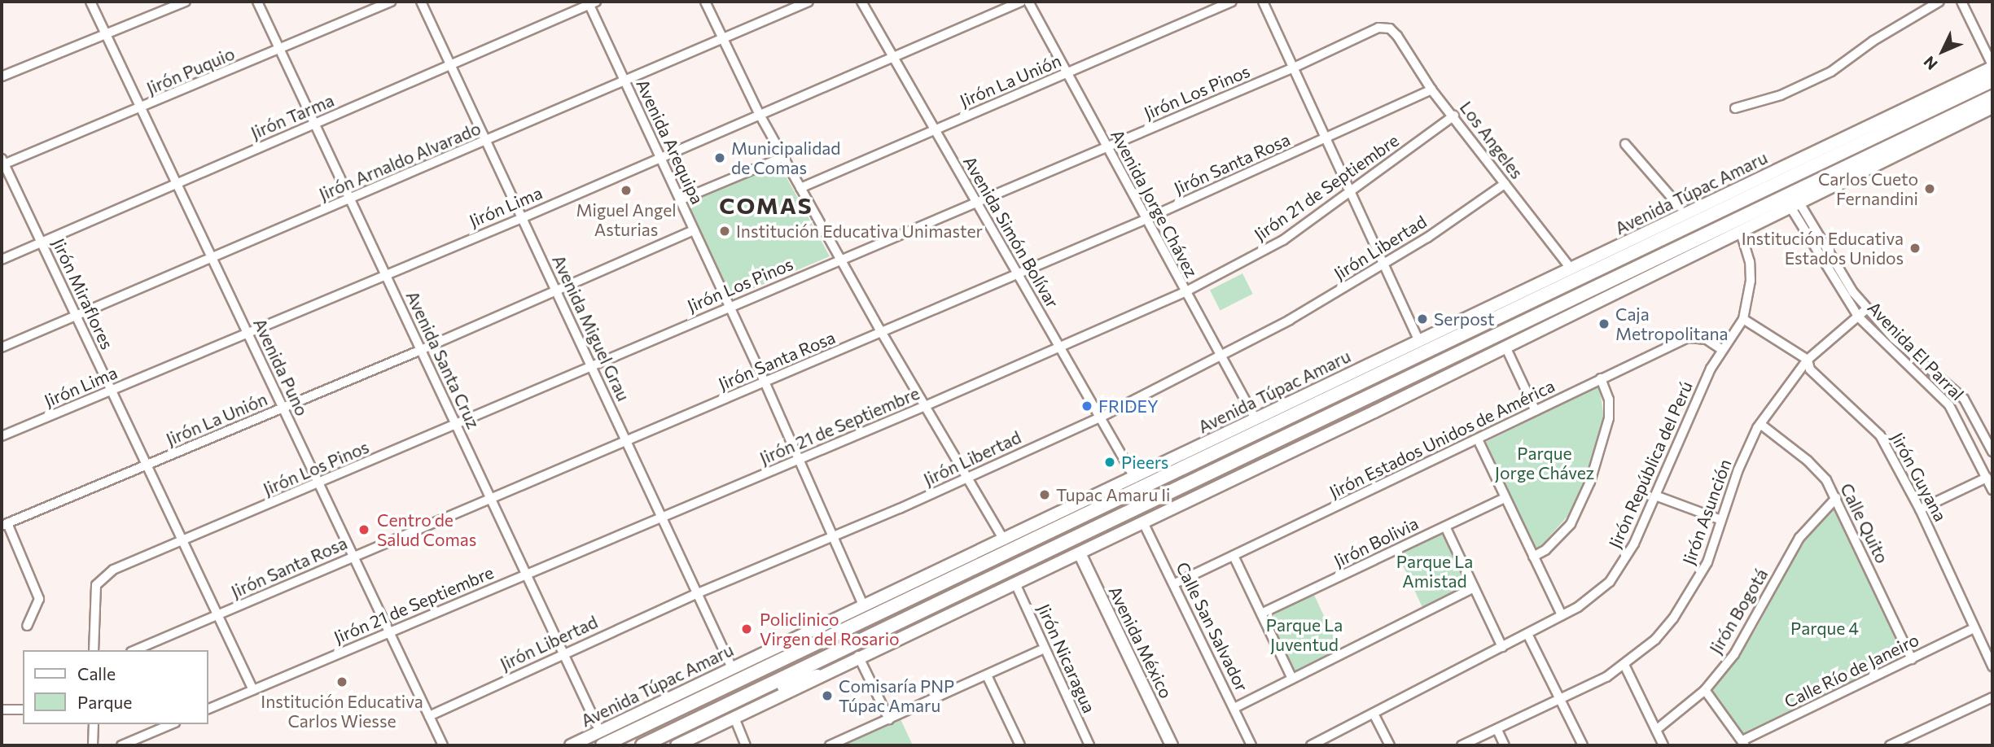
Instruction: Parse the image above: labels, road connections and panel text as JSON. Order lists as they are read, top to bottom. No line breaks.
{"streets":{"highway":["Avenida Túpac Amaru"],"main road":["Avenida México"],"street":["Jirón Puquio","Jirón La Unión","Jirón Los Pinos","Jirón Tarma","Los Angeles","Avenida Arequipa","Jirón Arnaldo Alvarado","Jirón Santa Rosa","Jirón 21 de Septiembre","Avenida Jorge Chávez","Jirón Lima","Avenida Simón Bolívar","Jirón Libertad","Jirón Miraflores","Avenida Miguel Grau","Avenida El Parral","Avenida Santa Cruz","Avenida Puno","Jirón Estados Unidos de América","Jirón República del Perú","Jirón Guyana","Jirón Asunción","Calle Quito","Jirón Bolivia","Jirón Bogotá","Calle San Salvador","Jirón Nicaragua","Calle Río de Janeiro"]},"crossings":[["Jirón Puquio","Jirón Miraflores"],["Jirón Puquio","Avenida Santa Cruz"],["Jirón Puquio","Avenida Puno"],["Jirón La Unión","Avenida Arequipa"],["Jirón La Unión","Avenida Jorge Chávez"],["Jirón La Unión","Avenida Simón Bolívar"],["Jirón La Unión","Jirón Miraflores"],["Jirón La Unión","Avenida Miguel Grau"],["Jirón La Unión","Avenida Santa Cruz"],["Jirón La Unión","Avenida Puno"],["Jirón Los Pinos","Los Angeles"],["Jirón Los Pinos","Avenida Arequipa"],["Jirón Los Pinos","Avenida Jorge Chávez"],["Jirón Los Pinos","Avenida Simón Bolívar"],["Jirón Los Pinos","Jirón Miraflores"],["Jirón Los Pinos","Avenida Miguel Grau"],["Jirón Los Pinos","Avenida Santa Cruz"],["Jirón Los Pinos","Avenida Puno"],["Jirón Tarma","Avenida Arequipa"],["Jirón Tarma","Jirón Miraflores"],["Jirón Tarma","Avenida Miguel Grau"],["Jirón Tarma","Avenida Santa Cruz"],["Jirón Tarma","Avenida Puno"],["Los Angeles","Jirón Santa Rosa"],["Los Angeles","Jirón 21 de Septiembre"],["Los Angeles","Avenida Túpac Amaru"],["Los Angeles","Jirón Libertad"],["Avenida Arequipa","Jirón Arnaldo Alvarado"],["Avenida Arequipa","Jirón Santa Rosa"],["Avenida Arequipa","Jirón 21 de Septiembre"],["Avenida Arequipa","Avenida Túpac Amaru"],["Avenida Arequipa","Jirón Lima"],["Avenida Arequipa","Jirón Libertad"],["Jirón Arnaldo Alvarado","Jirón Miraflores"],["Jirón Arnaldo Alvarado","Avenida Miguel Grau"],["Jirón Arnaldo Alvarado","Avenida Santa Cruz"],["Jirón Arnaldo Alvarado","Avenida Puno"],["Jirón Santa Rosa","Avenida Jorge Chávez"],["Jirón Santa Rosa","Avenida Simón Bolívar"],["Jirón Santa Rosa","Jirón Miraflores"],["Jirón Santa Rosa","Avenida Miguel Grau"],["Jirón Santa Rosa","Avenida Santa Cruz"],["Jirón Santa Rosa","Avenida Puno"],["Jirón 21 de Septiembre","Avenida Jorge Chávez"],["Jirón 21 de Septiembre","Avenida Simón Bolívar"],["Jirón 21 de Septiembre","Jirón Miraflores"],["Jirón 21 de Septiembre","Avenida Miguel Grau"],["Jirón 21 de Septiembre","Avenida Santa Cruz"],["Jirón 21 de Septiembre","Avenida Puno"],["Avenida Túpac Amaru","Avenida Jorge Chávez"],["Avenida Túpac Amaru","Avenida Simón Bolívar"],["Avenida Túpac Amaru","Avenida Miguel Grau"],["Avenida Túpac Amaru","Avenida Santa Cruz"],["Avenida Jorge Chávez","Jirón Libertad"],["Jirón Lima","Avenida Simón Bolívar"],["Jirón Lima","Jirón Miraflores"],["Jirón Lima","Avenida Miguel Grau"],["Jirón Lima","Avenida Santa Cruz"],["Jirón Lima","Avenida Puno"],["Avenida Simón Bolívar","Jirón Libertad"],["Jirón Libertad","Avenida Miguel Grau"],["Jirón Libertad","Avenida Santa Cruz"],["Jirón Libertad","Avenida Puno"],["Avenida El Parral","Jirón Asunción"],["Jirón Estados Unidos de América","Jirón República del Perú"],["Jirón Estados Unidos de América","Calle San Salvador"],["Jirón República del Perú","Jirón Guyana"],["Jirón Guyana","Jirón Asunción"],["Jirón Guyana","Calle Río de Janeiro"],["Jirón Asunción","Calle Quito"],["Calle Quito","Jirón Bogotá"],["Calle Quito","Calle Río de Janeiro"]],"districts":["COMAS"],"parks":["Parque Jorge Chávez","Parque La Amistad","Parque La Juventud","Parque 4"],"places":["Municipalidad de Comas","Carlos Cueto Fernandini","Miguel Angel Asturias","Institución Educativa Unimaster","Institución Educativa Estados Unidos","Serpost","Caja Metropolitana","FRIDEY","Pieers","Tupac Amaru Ii","Centro de Salud Comas","Policlinico Virgen del Rosario","Institución Educativa Carlos Wiesse","Comisaría PNP Túpac Amaru"],"legend":["Calle","Parque"],"north":"bottom left"}
